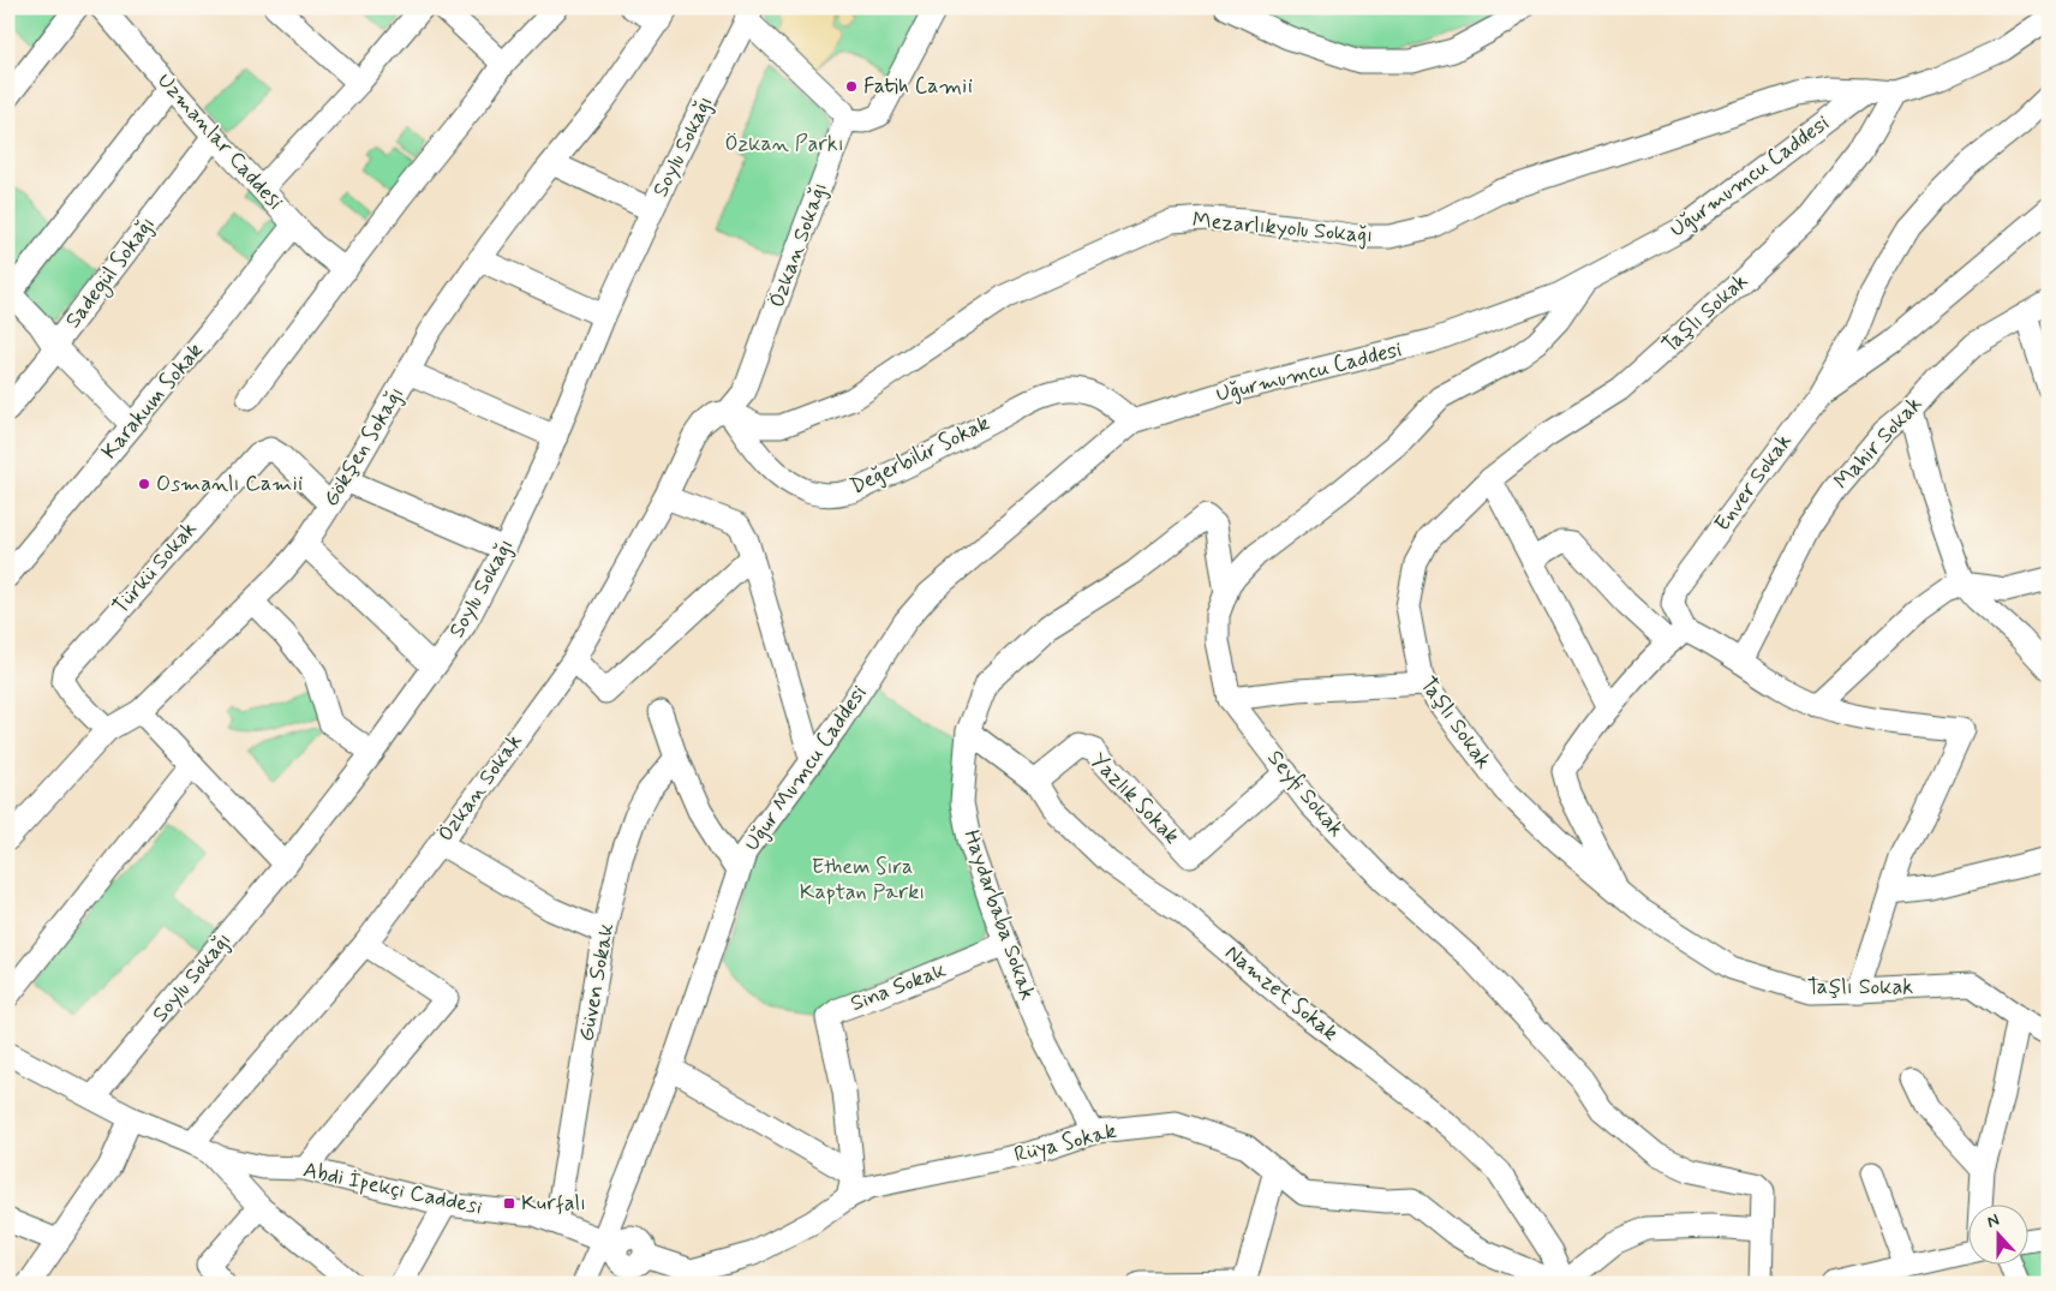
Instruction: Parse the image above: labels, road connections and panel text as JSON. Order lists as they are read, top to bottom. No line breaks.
{"streets":{"street":["Uzmanlar Caddesi","Soylu Sokağı","Uğurmumcu Caddesi","Mezarlıkyolu Sokağı","Özkan Sokağı","Sadegül Sokağı","Taşlı Sokak","Karakum Sokak","Mahir Sokak","Gökşen Sokağı","Değerbilir Sokak","Enver Sokak","Türkü Sokak","Uğur Mumcu Caddesi","Özkan Sokak","Seyfi Sokak","Yazlık Sokak","Haydarbaba Sokak","Güven Sokak","Sina Sokak","Namzet Sokak","Rüya Sokak","Abdi İpekçi Caddesi"]},"crossings":[["Uzmanlar Caddesi","Sadegül Sokağı"],["Uzmanlar Caddesi","Karakum Sokak"],["Soylu Sokağı","Abdi İpekçi Caddesi"],["Uğurmumcu Caddesi","Mezarlıkyolu Sokağı"],["Uğurmumcu Caddesi","Değerbilir Sokak"],["Uğurmumcu Caddesi","Uğur Mumcu Caddesi"],["Uğurmumcu Caddesi","Seyfi Sokak"],["Mezarlıkyolu Sokağı","Özkan Sokağı"],["Mezarlıkyolu Sokağı","Değerbilir Sokak"],["Mezarlıkyolu Sokağı","Özkan Sokak"],["Özkan Sokağı","Değerbilir Sokak"],["Özkan Sokağı","Özkan Sokak"],["Gökşen Sokağı","Türkü Sokak"],["Değerbilir Sokak","Uğur Mumcu Caddesi"],["Değerbilir Sokak","Özkan Sokak"],["Uğur Mumcu Caddesi","Abdi İpekçi Caddesi"],["Özkan Sokak","Abdi İpekçi Caddesi"],["Seyfi Sokak","Yazlık Sokak"],["Seyfi Sokak","Haydarbaba Sokak"],["Yazlık Sokak","Namzet Sokak"],["Haydarbaba Sokak","Sina Sokak"],["Haydarbaba Sokak","Namzet Sokak"],["Haydarbaba Sokak","Rüya Sokak"],["Güven Sokak","Abdi İpekçi Caddesi"],["Sina Sokak","Rüya Sokak"],["Namzet Sokak","Rüya Sokak"]],"parks":["Özkan Parkı","Ethem Sıra Kaptan Parkı"],"places":{"other":["Fatih Camii","Osmanlı Camii"],"transit":["Kurfalı"]},"north":"top"}
